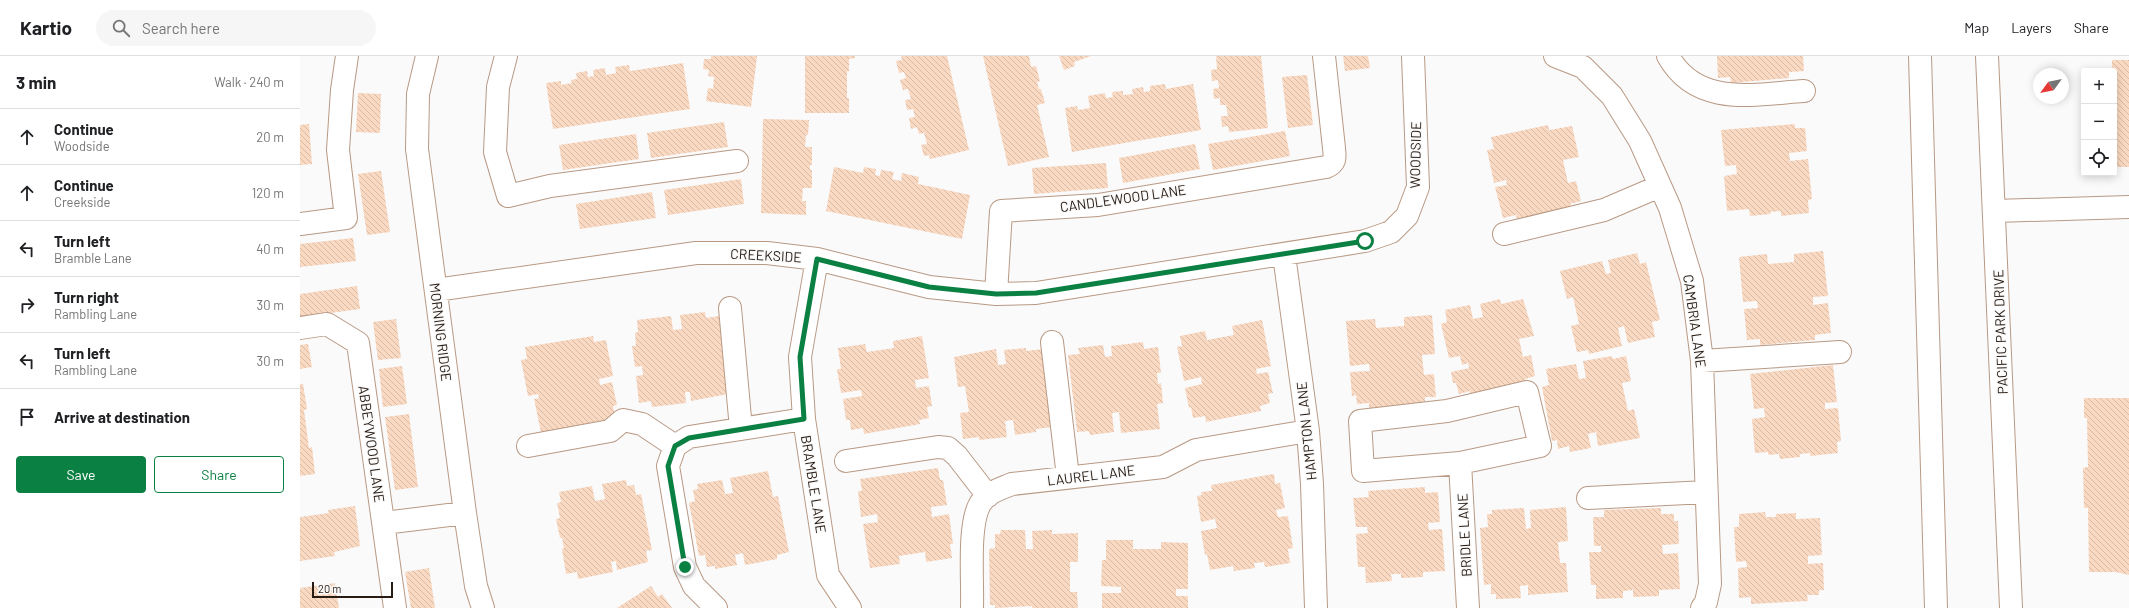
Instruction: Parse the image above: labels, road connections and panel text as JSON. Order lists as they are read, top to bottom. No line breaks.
{"streets":{"street":["WOODSIDE","CANDLEWOOD LANE","CREEKSIDE","CAMBRIA LANE","MORNING RIDGE","PACIFIC PARK DRIVE","HAMPTON LANE","ABBEYWOOD LANE","LAUREL LANE","BRAMBLE LANE","BRIDLE LANE"]},"crossings":[["WOODSIDE","CREEKSIDE"],["WOODSIDE","HAMPTON LANE"],["CANDLEWOOD LANE","CREEKSIDE"],["CREEKSIDE","MORNING RIDGE"],["CREEKSIDE","HAMPTON LANE"],["CREEKSIDE","BRAMBLE LANE"],["HAMPTON LANE","LAUREL LANE"]],"scale_bar":"20 m","north":"bottom left","page":{"header":"Kartio","search":"Search here","nav":["Map","Layers","Share"],"heading":["3 min","Walk · 240 m"],"map_buttons":["+","−"],"list":[["Continue","Woodside","20 m"],["Continue","Creekside","120 m"],["Turn left","Bramble Lane","40 m"],["Turn right","Rambling Lane","30 m"],["Turn left","Rambling Lane","30 m"],"Arrive at destination"],"buttons":["Save","Share"],"scale":"20 m"}}
